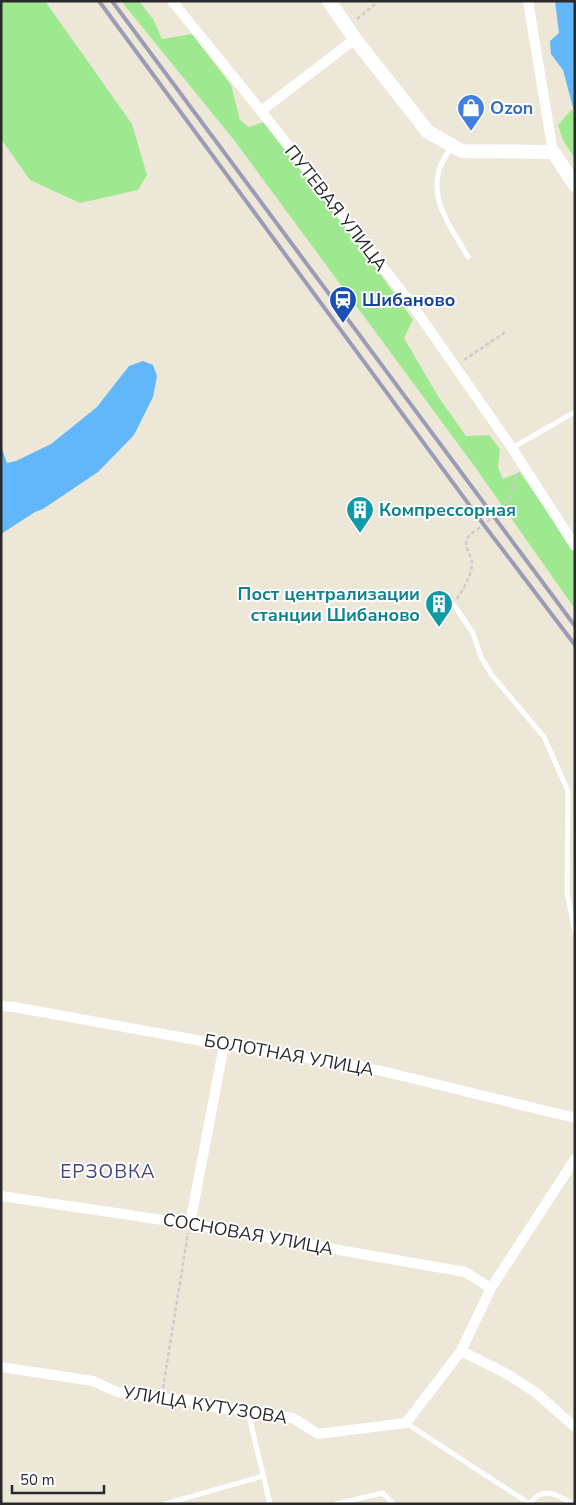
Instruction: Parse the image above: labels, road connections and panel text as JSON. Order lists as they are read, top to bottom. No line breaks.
{"streets":{"street":["ПУТЕВАЯ УЛИЦА","БОЛОТНАЯ УЛИЦА","СОСНОВАЯ УЛИЦА","УЛИЦА КУТУЗОВА"]},"districts":["ЕРЗОВКА"],"places":{"shop":["Ozon"],"station":["Шибаново"],"building":["Компрессорная","Пост централизации станции Шибаново"]},"scale_bar":"50 m"}
